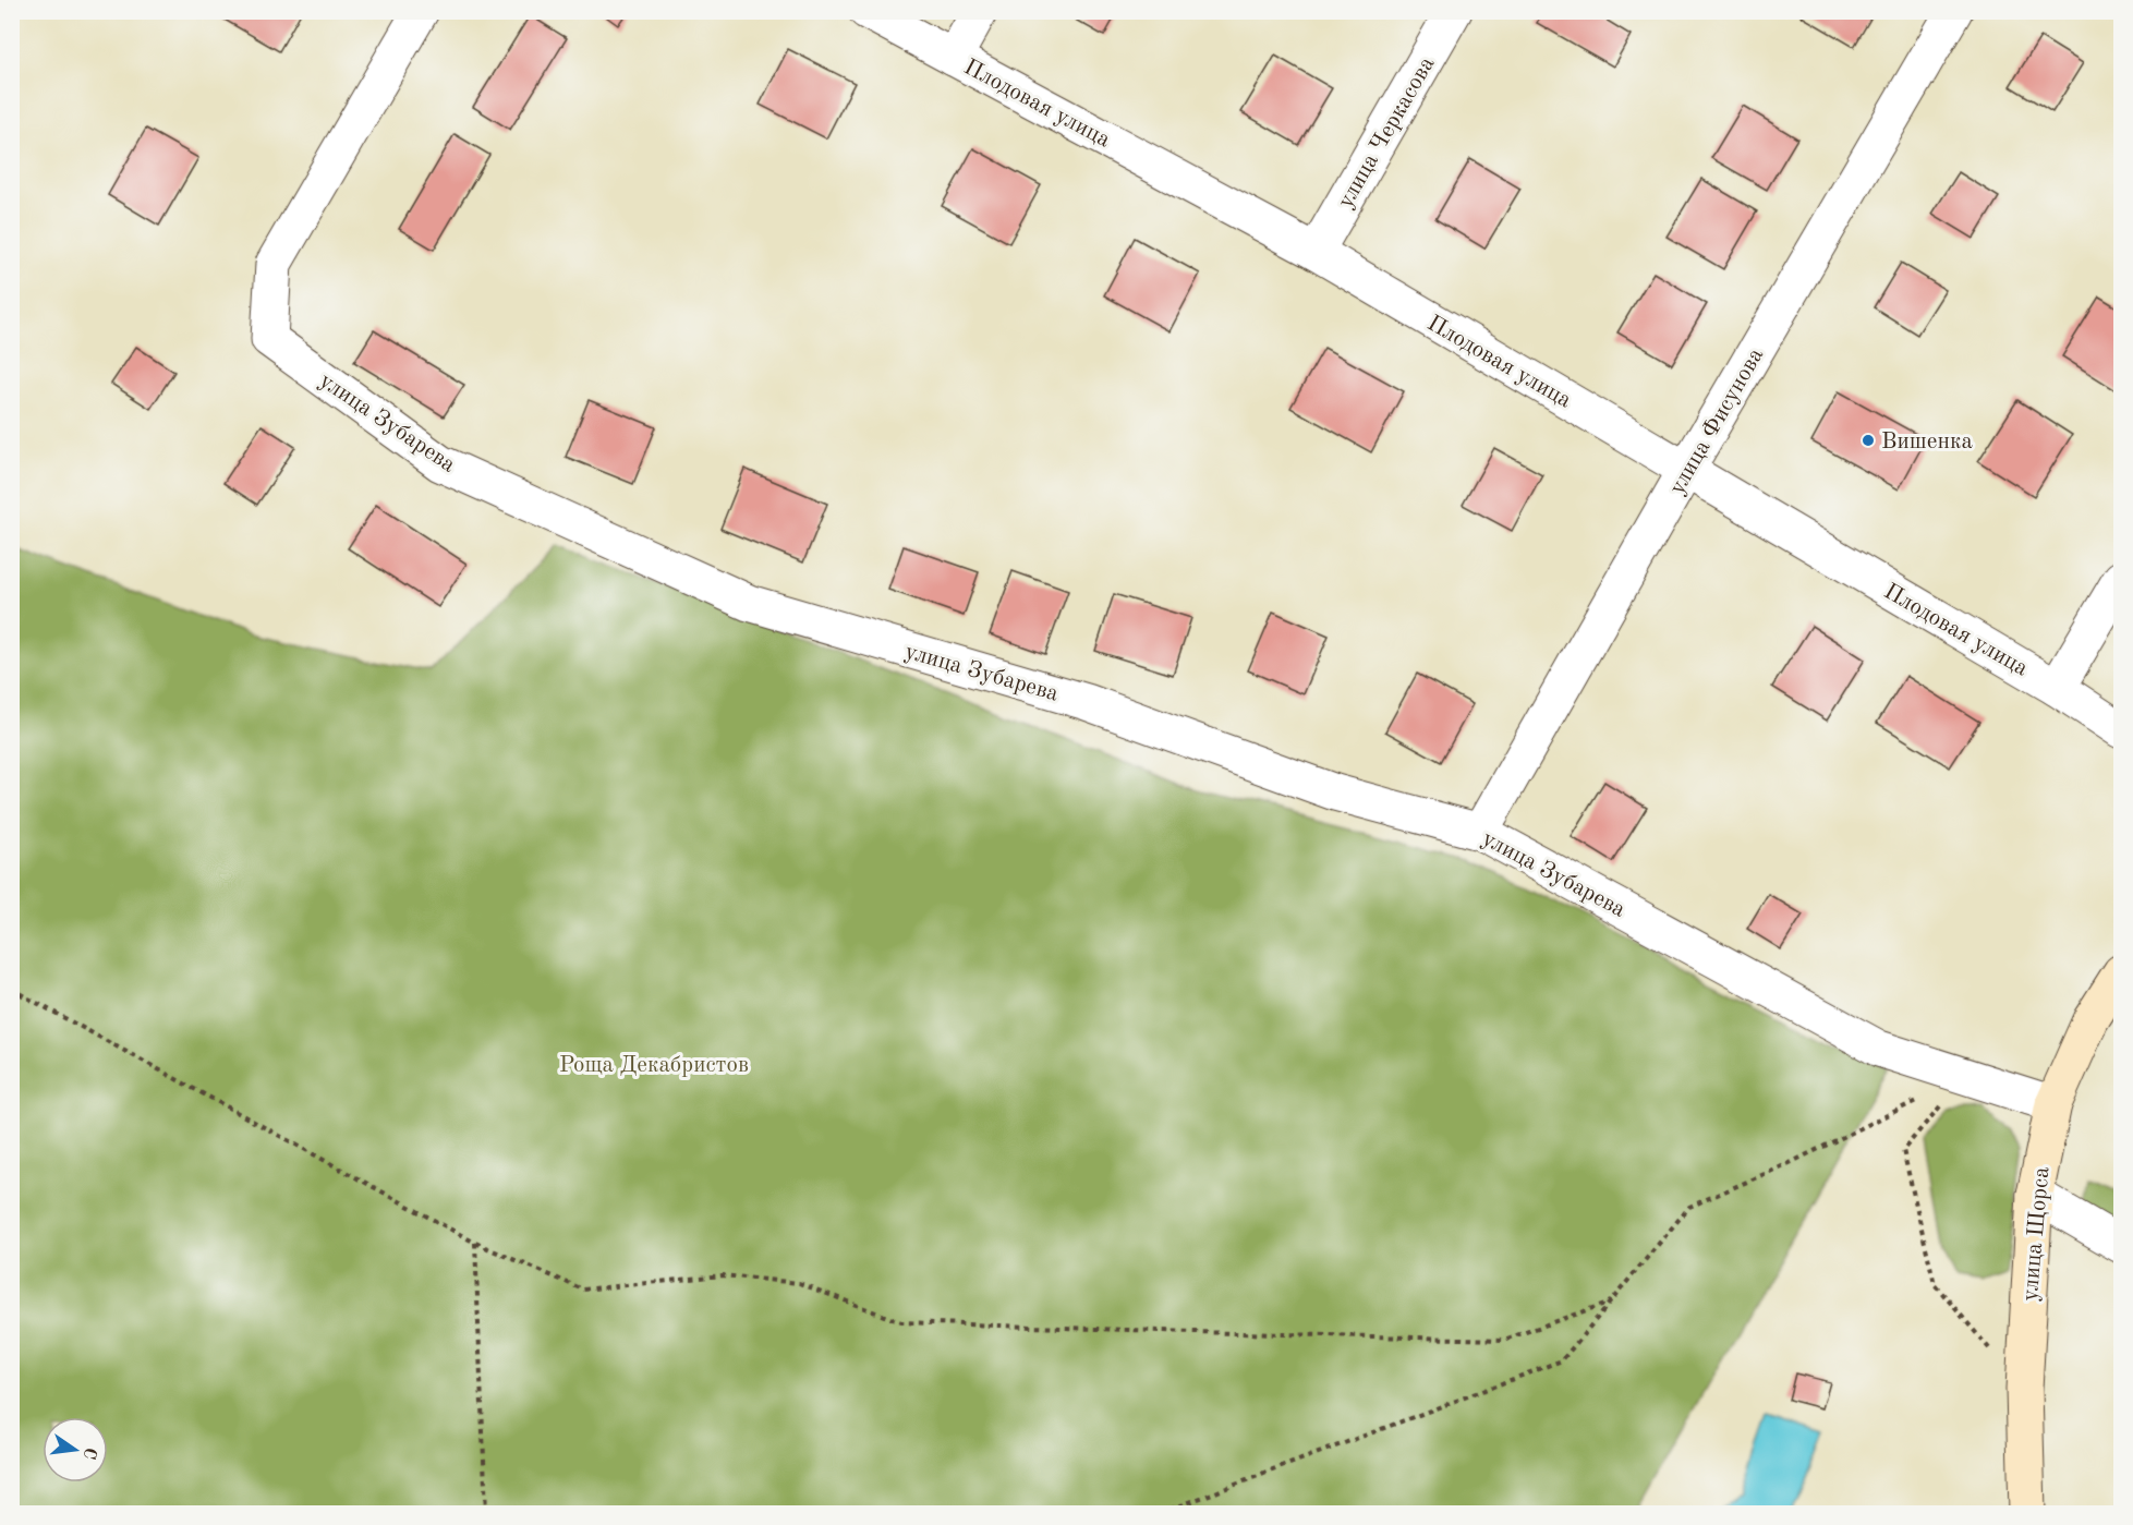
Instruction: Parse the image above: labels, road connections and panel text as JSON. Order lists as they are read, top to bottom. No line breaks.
{"streets":{"main road":["улица Щорса"],"street":["Плодовая улица","улица Черкасова","улица Фисунова","улица Зубарева"]},"crossings":[["Плодовая улица","улица Черкасова"],["Плодовая улица","улица Фисунова"],["улица Фисунова","улица Зубарева"],["улица Зубарева","улица Щорса"]],"parks":["Роща Декабристов"],"places":["Вишенка"],"north":"right"}
